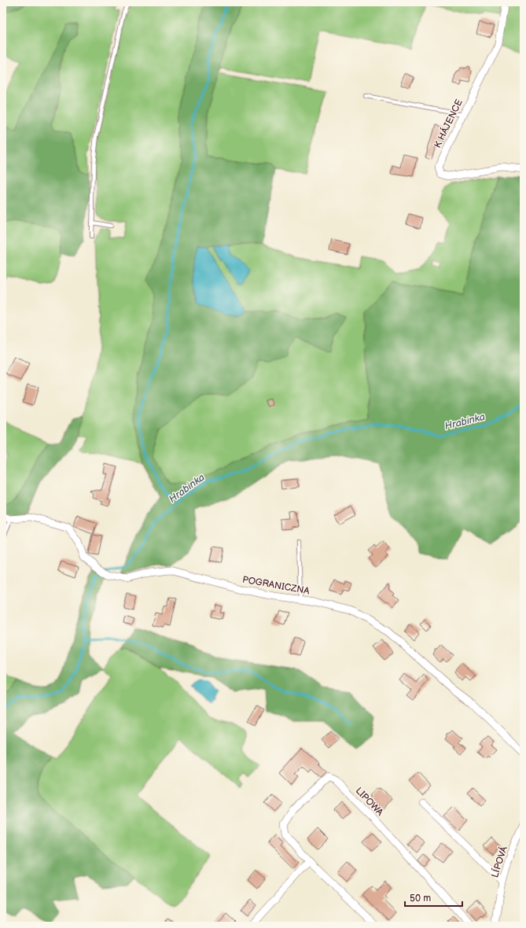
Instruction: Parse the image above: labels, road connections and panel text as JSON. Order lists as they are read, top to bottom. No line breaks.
{"streets":{"street":["K HÁJENCE","POGRANICZNA","LIPOWA","LÍPOVÁ"]},"water":["Hrabinka"],"scale_bar":"50 m"}
